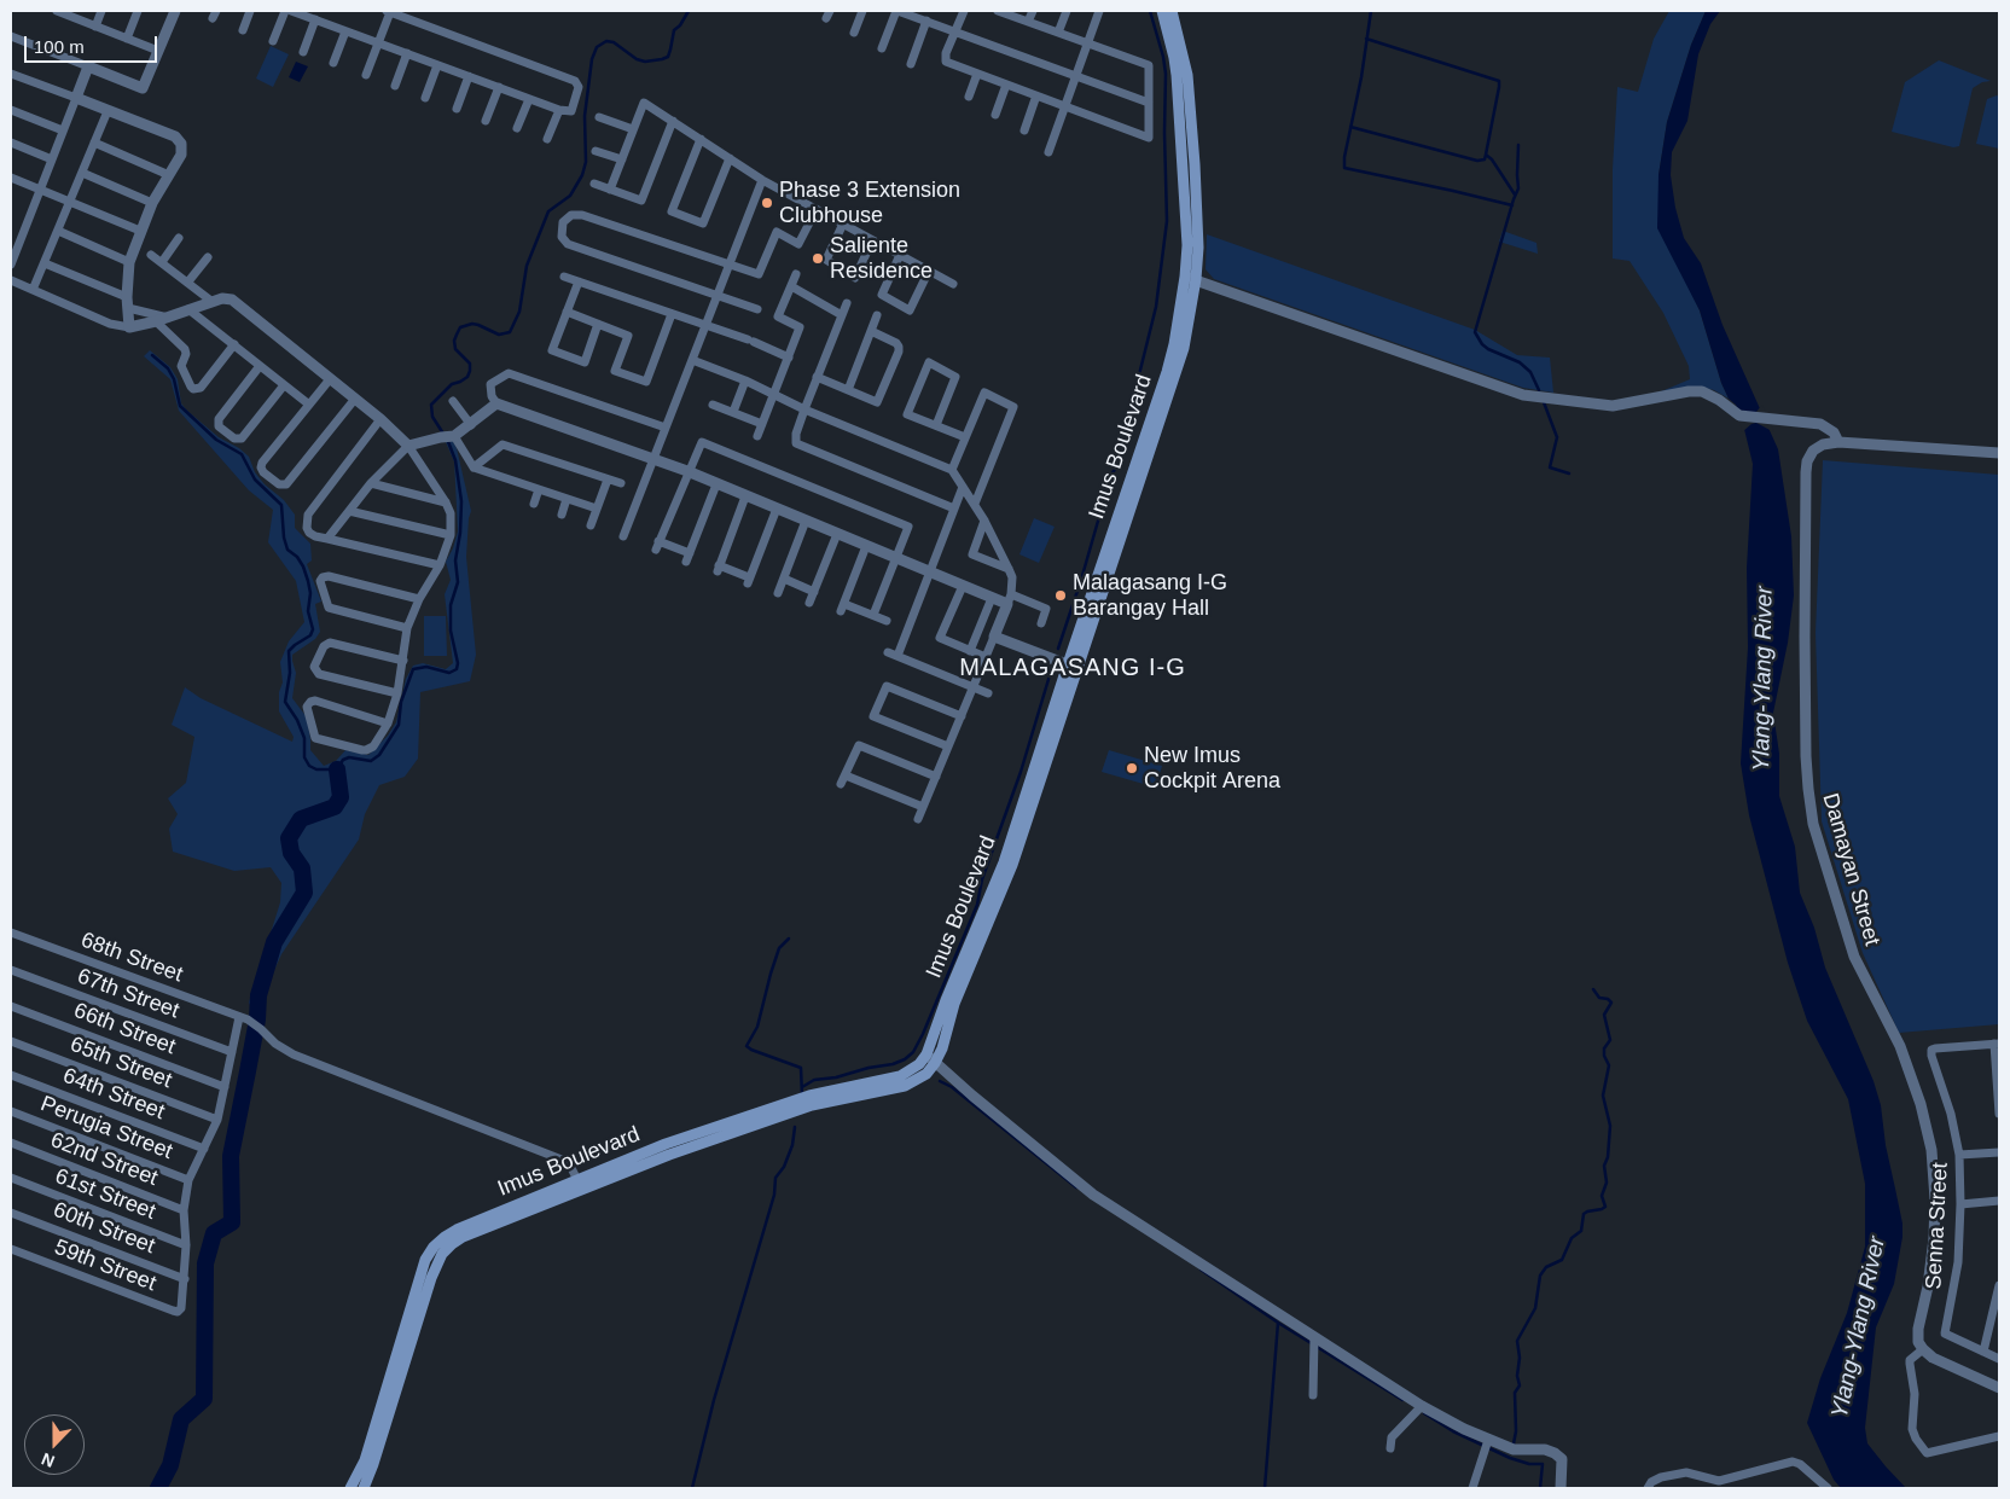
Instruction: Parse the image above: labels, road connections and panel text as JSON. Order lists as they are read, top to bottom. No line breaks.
{"streets":{"main road":["Imus Boulevard"],"street":["Damayan Street","68th Street","67th Street","66th Street","65th Street","64th Street","Perugia Street","62nd Street","61st Street","Senna Street","60th Street","59th Street"]},"crossings":[["Imus Boulevard","68th Street"],["60th Street","59th Street"]],"districts":["MALAGASANG I-G"],"water":["Ylang-Ylang River"],"places":["Phase 3 Extension Clubhouse","Saliente Residence","Malagasang I-G Barangay Hall","New Imus Cockpit Arena"],"scale_bar":"100 m","north":"bottom"}
